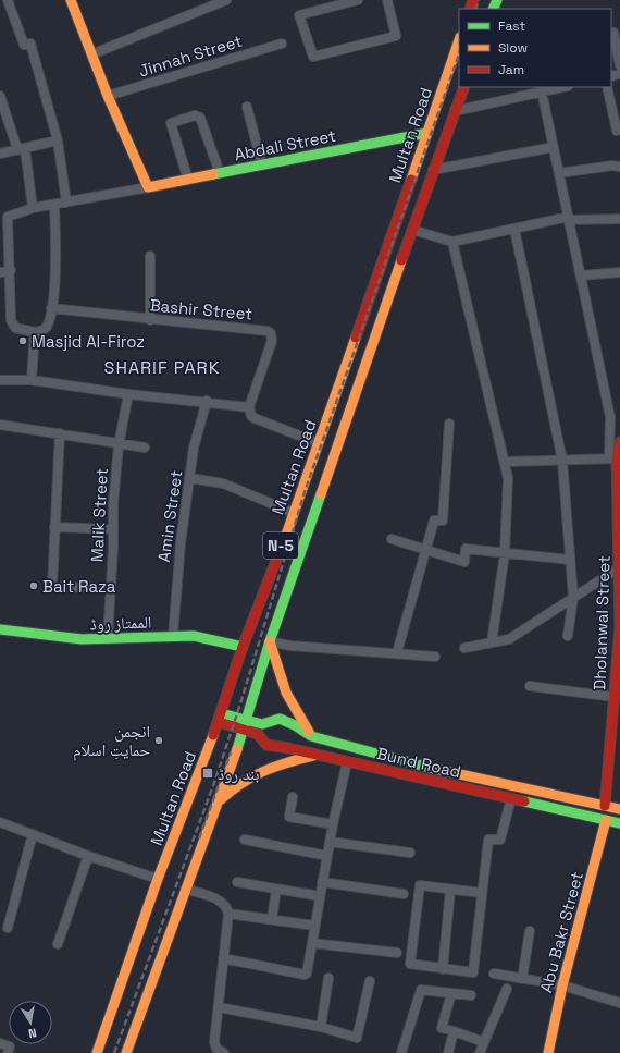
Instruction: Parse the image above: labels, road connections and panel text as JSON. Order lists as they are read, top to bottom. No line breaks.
{"streets":{"main road":["Multan Road","Abdali Street","N-5","الممتاز روڈ","Dholanwal Street","Bund Road","Abu Bakr Street"],"street":["Jinnah Street","Bashir Street","Malik Street","Amin Street"]},"crossings":[["Multan Road","Abdali Street"],["Multan Road","الممتاز روڈ"],["Multan Road","Bund Road"],["Malik Street","الممتاز روڈ"],["Amin Street","الممتاز روڈ"],["Dholanwal Street","Bund Road"],["Bund Road","Abu Bakr Street"]],"districts":["SHARIF PARK"],"places":{"other":["Masjid Al-Firoz","Bait Raza","انجمن حمایتِ اسلام"],"transit":["بند روڈ"]},"legend":["Fast","Slow","Jam"],"north":"bottom"}
